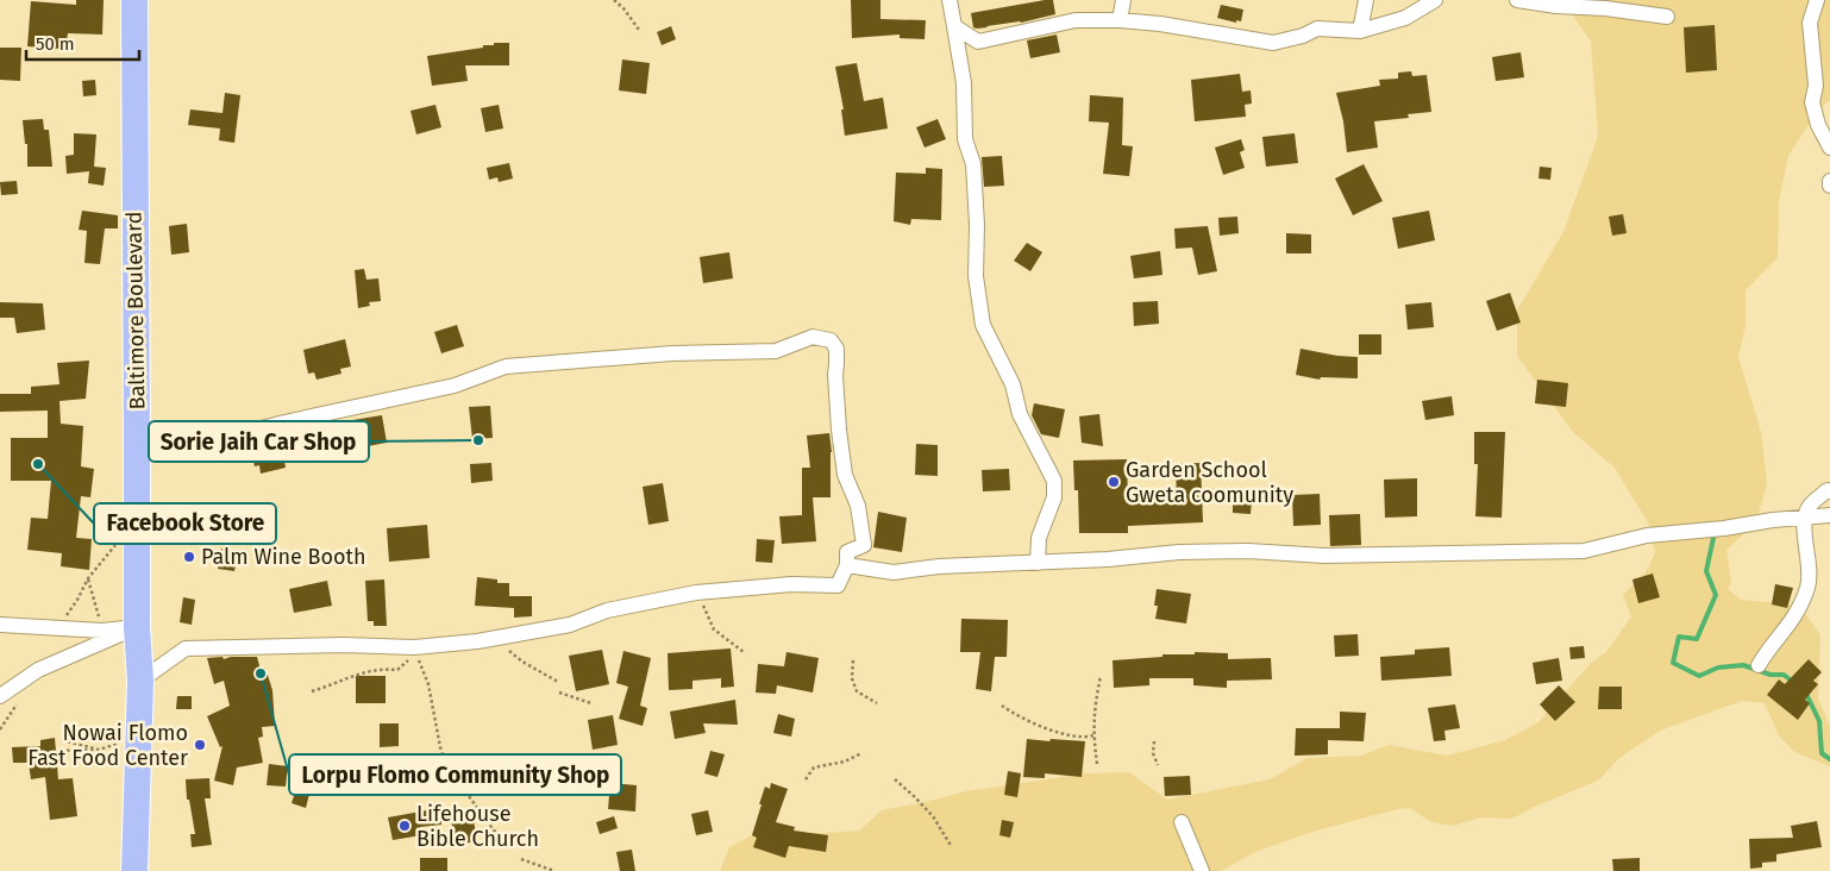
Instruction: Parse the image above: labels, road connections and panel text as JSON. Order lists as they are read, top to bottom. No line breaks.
{"streets":{"highway":["Baltimore Boulevard"]},"places":["Sorie Jaih Car Shop","Facebook Store","Garden School Gweta coomunity","Palm Wine Booth","Lorpu Flomo Community Shop","Nowai Flomo Fast Food Center","Lifehouse Bible Church"],"scale_bar":"50 m"}
